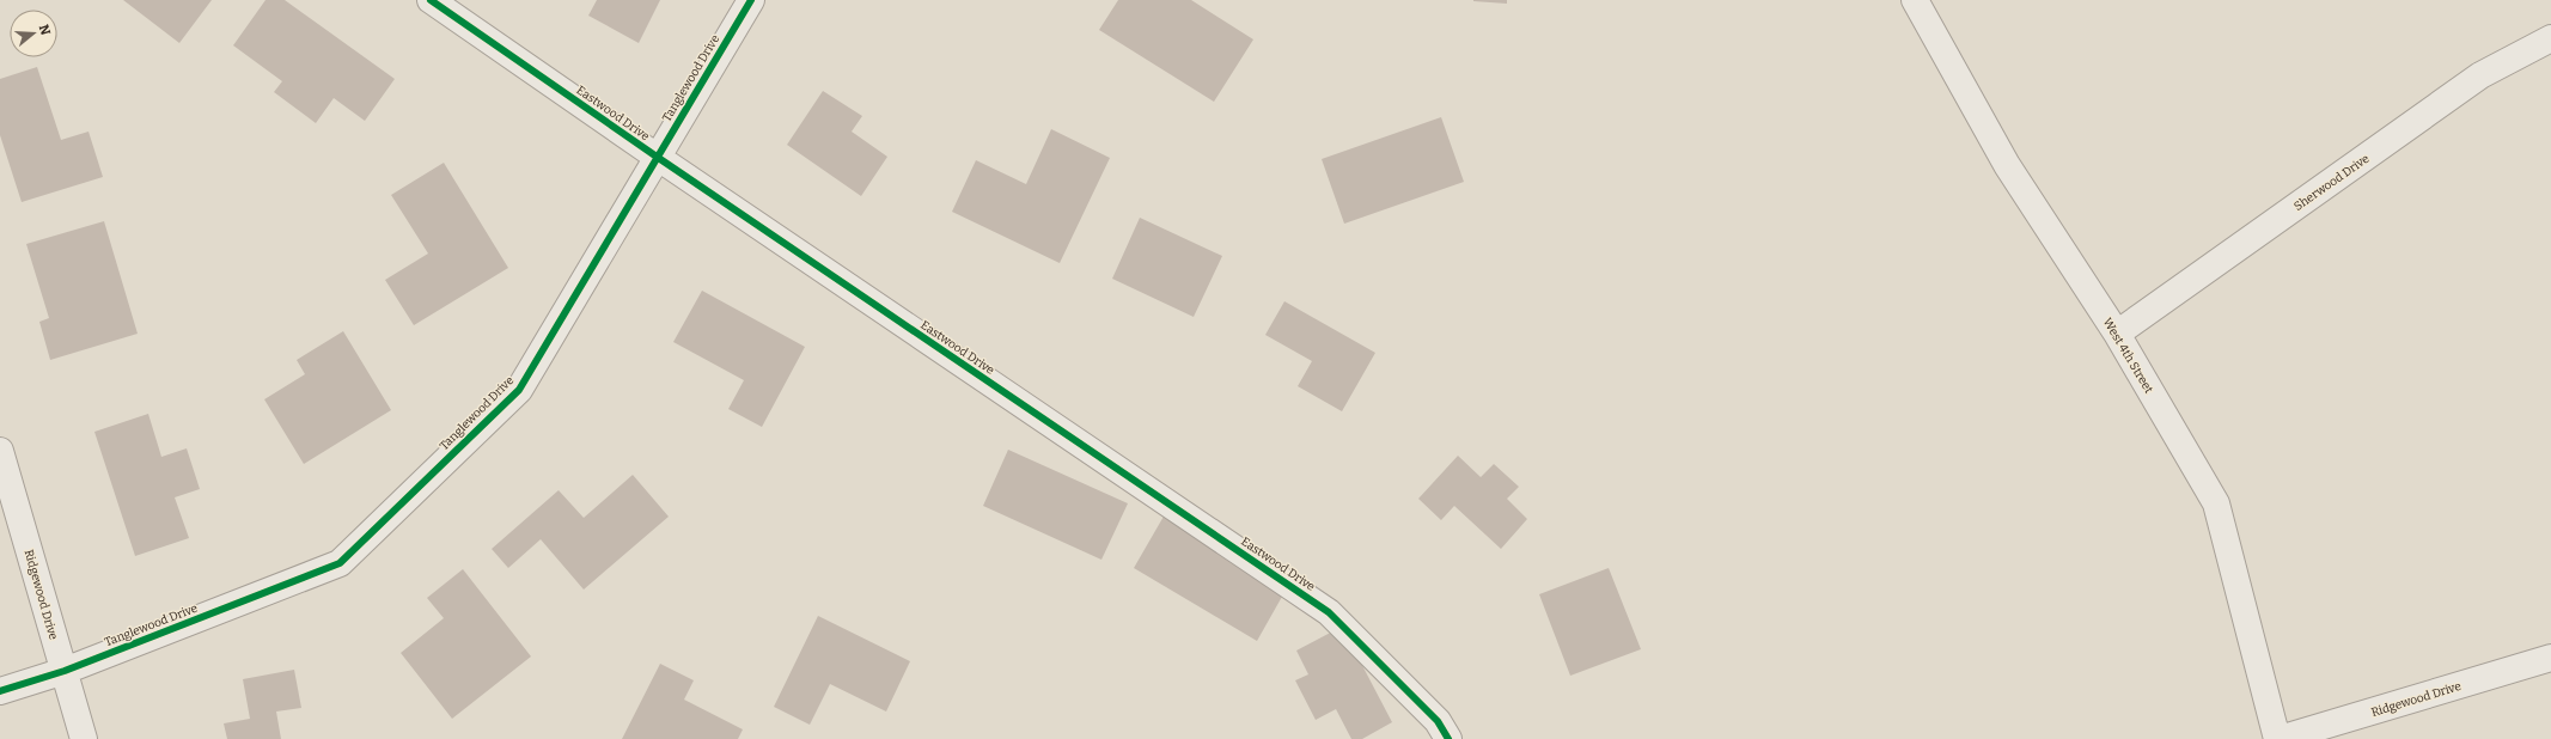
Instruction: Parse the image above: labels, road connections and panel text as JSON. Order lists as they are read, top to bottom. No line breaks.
{"streets":{"street":["Tanglewood Drive","Eastwood Drive","Sherwood Drive","West 4th Street","Ridgewood Drive"]},"crossings":[["Tanglewood Drive","Eastwood Drive"],["Tanglewood Drive","Ridgewood Drive"],["Sherwood Drive","West 4th Street"],["West 4th Street","Ridgewood Drive"]],"north":"right"}
